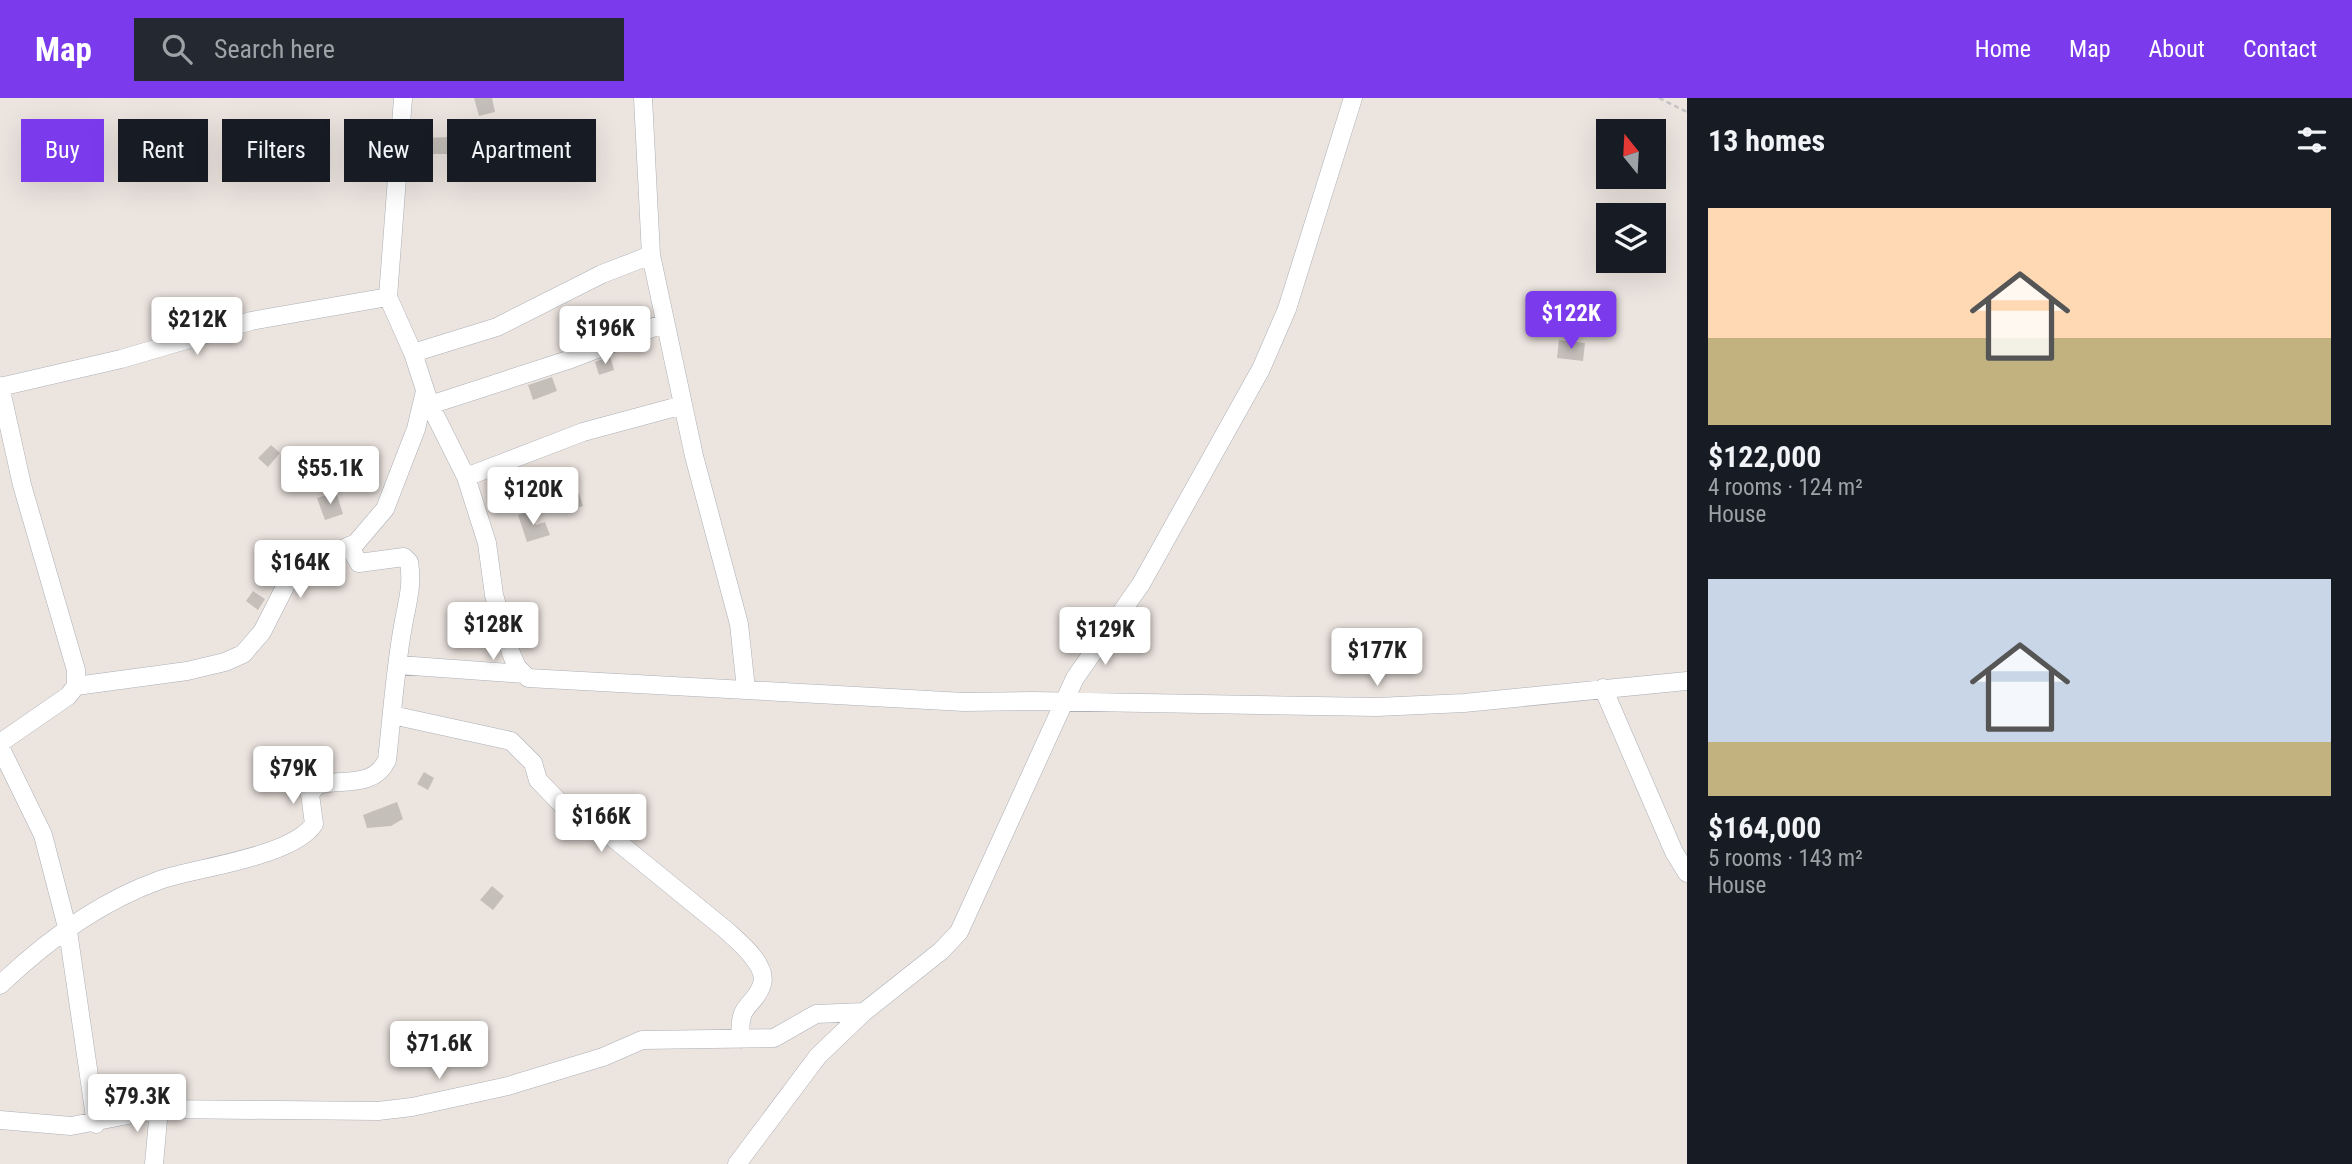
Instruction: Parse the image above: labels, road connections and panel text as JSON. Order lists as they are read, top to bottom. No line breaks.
{"north":"top","page":{"header":"Map","search":"Search here","nav":["Home","Map","About","Contact"],"heading":"13 homes","chip":["Buy","Rent","Filters","New","Apartment"],"list":[{"name":"$122,000","note":"4 rooms · 124 m² · House"},{"name":"$164,000","note":"5 rooms · 143 m² · House"}],"price":["$122K","$212K","$196K","$55.1K","$120K","$164K","$128K","$129K","$177K","$79K","$166K","$71.6K","$79.3K"]}}
